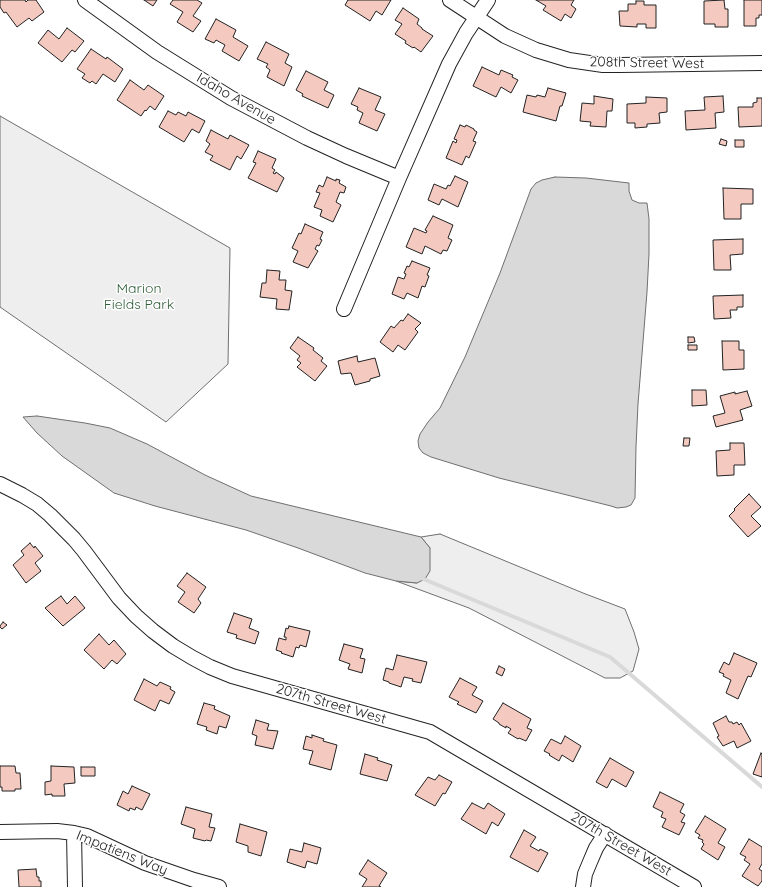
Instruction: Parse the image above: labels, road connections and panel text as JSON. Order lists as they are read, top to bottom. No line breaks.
{"streets":{"street":["208th Street West","Idaho Avenue","207th Street West","Impatiens Way"]},"parks":["Marion Fields Park"]}
